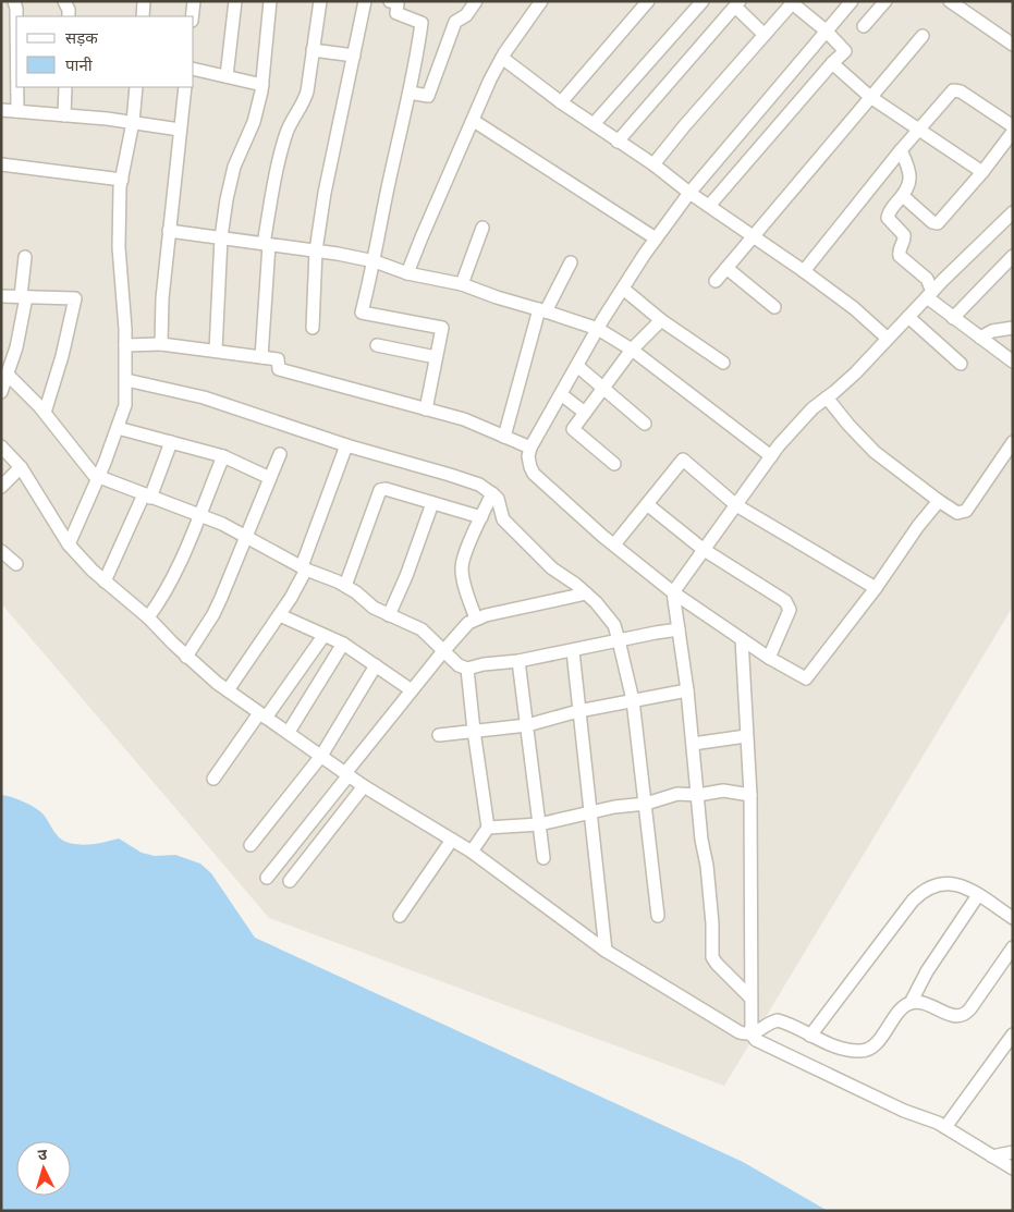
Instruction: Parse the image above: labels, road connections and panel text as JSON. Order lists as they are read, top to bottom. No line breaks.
{"legend":["सड़क","पानी"],"north":"top"}
